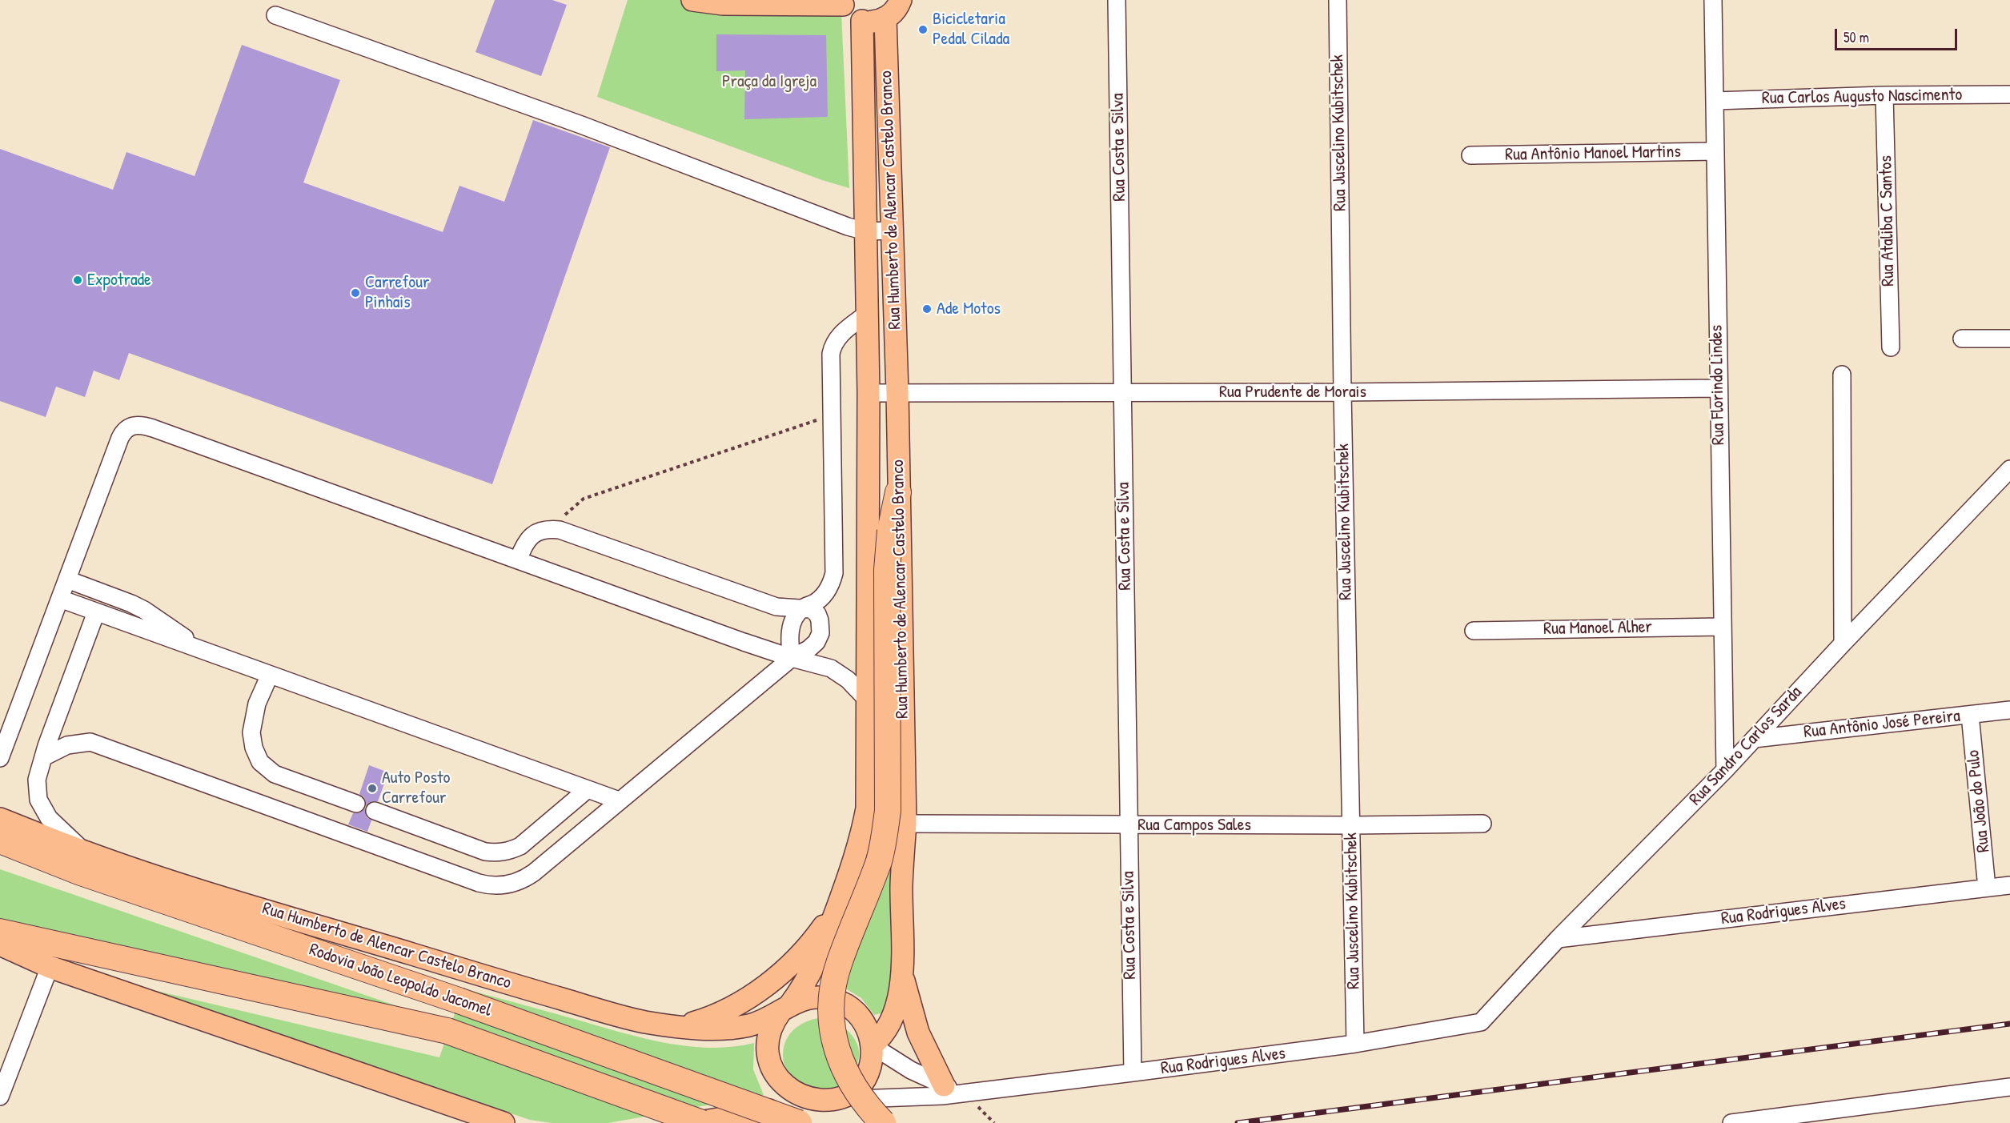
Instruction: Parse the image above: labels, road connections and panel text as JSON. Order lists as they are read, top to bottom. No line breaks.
{"streets":{"highway":["Rodovia João Leopoldo Jacomel"],"main road":["Rua Humberto de Alencar Castelo Branco"],"street":["Rua Carlos Augusto Nascimento","Rua Juscelino Kubitschek","Rua Costa e Silva","Rua Antônio Manoel Martins","Rua Ataliba C Santos","Rua Florindo Lindes","Rua Prudente de Morais","Rua Manoel Alher","Rua Antônio José Pereira","Rua Sandro Carlos Sarda","Rua João do Pulo","Rua Campos Sales","Rua Rodrigues Alves"]},"crossings":[["Rua Carlos Augusto Nascimento","Rua Ataliba C Santos"],["Rua Carlos Augusto Nascimento","Rua Florindo Lindes"],["Rua Juscelino Kubitschek","Rua Prudente de Morais"],["Rua Juscelino Kubitschek","Rua Campos Sales"],["Rua Juscelino Kubitschek","Rua Rodrigues Alves"],["Rua Costa e Silva","Rua Prudente de Morais"],["Rua Costa e Silva","Rua Campos Sales"],["Rua Costa e Silva","Rua Rodrigues Alves"],["Rua Antônio Manoel Martins","Rua Florindo Lindes"],["Rua Humberto de Alencar Castelo Branco","Rua Prudente de Morais"],["Rua Humberto de Alencar Castelo Branco","Rua Campos Sales"],["Rua Humberto de Alencar Castelo Branco","Rua Rodrigues Alves"],["Rua Humberto de Alencar Castelo Branco","Rodovia João Leopoldo Jacomel"],["Rua Florindo Lindes","Rua Prudente de Morais"],["Rua Florindo Lindes","Rua Manoel Alher"],["Rua Florindo Lindes","Rua Sandro Carlos Sarda"],["Rua Antônio José Pereira","Rua Sandro Carlos Sarda"],["Rua Antônio José Pereira","Rua João do Pulo"],["Rua Sandro Carlos Sarda","Rua Rodrigues Alves"],["Rua João do Pulo","Rua Rodrigues Alves"],["Rua Rodrigues Alves","Rodovia João Leopoldo Jacomel"]],"parks":["Praça da Igreja"],"places":["Bicicletaria Pedal Cilada","Expotrade","Carrefour Pinhais","Ade Motos","Auto Posto Carrefour"],"scale_bar":"50 m"}
